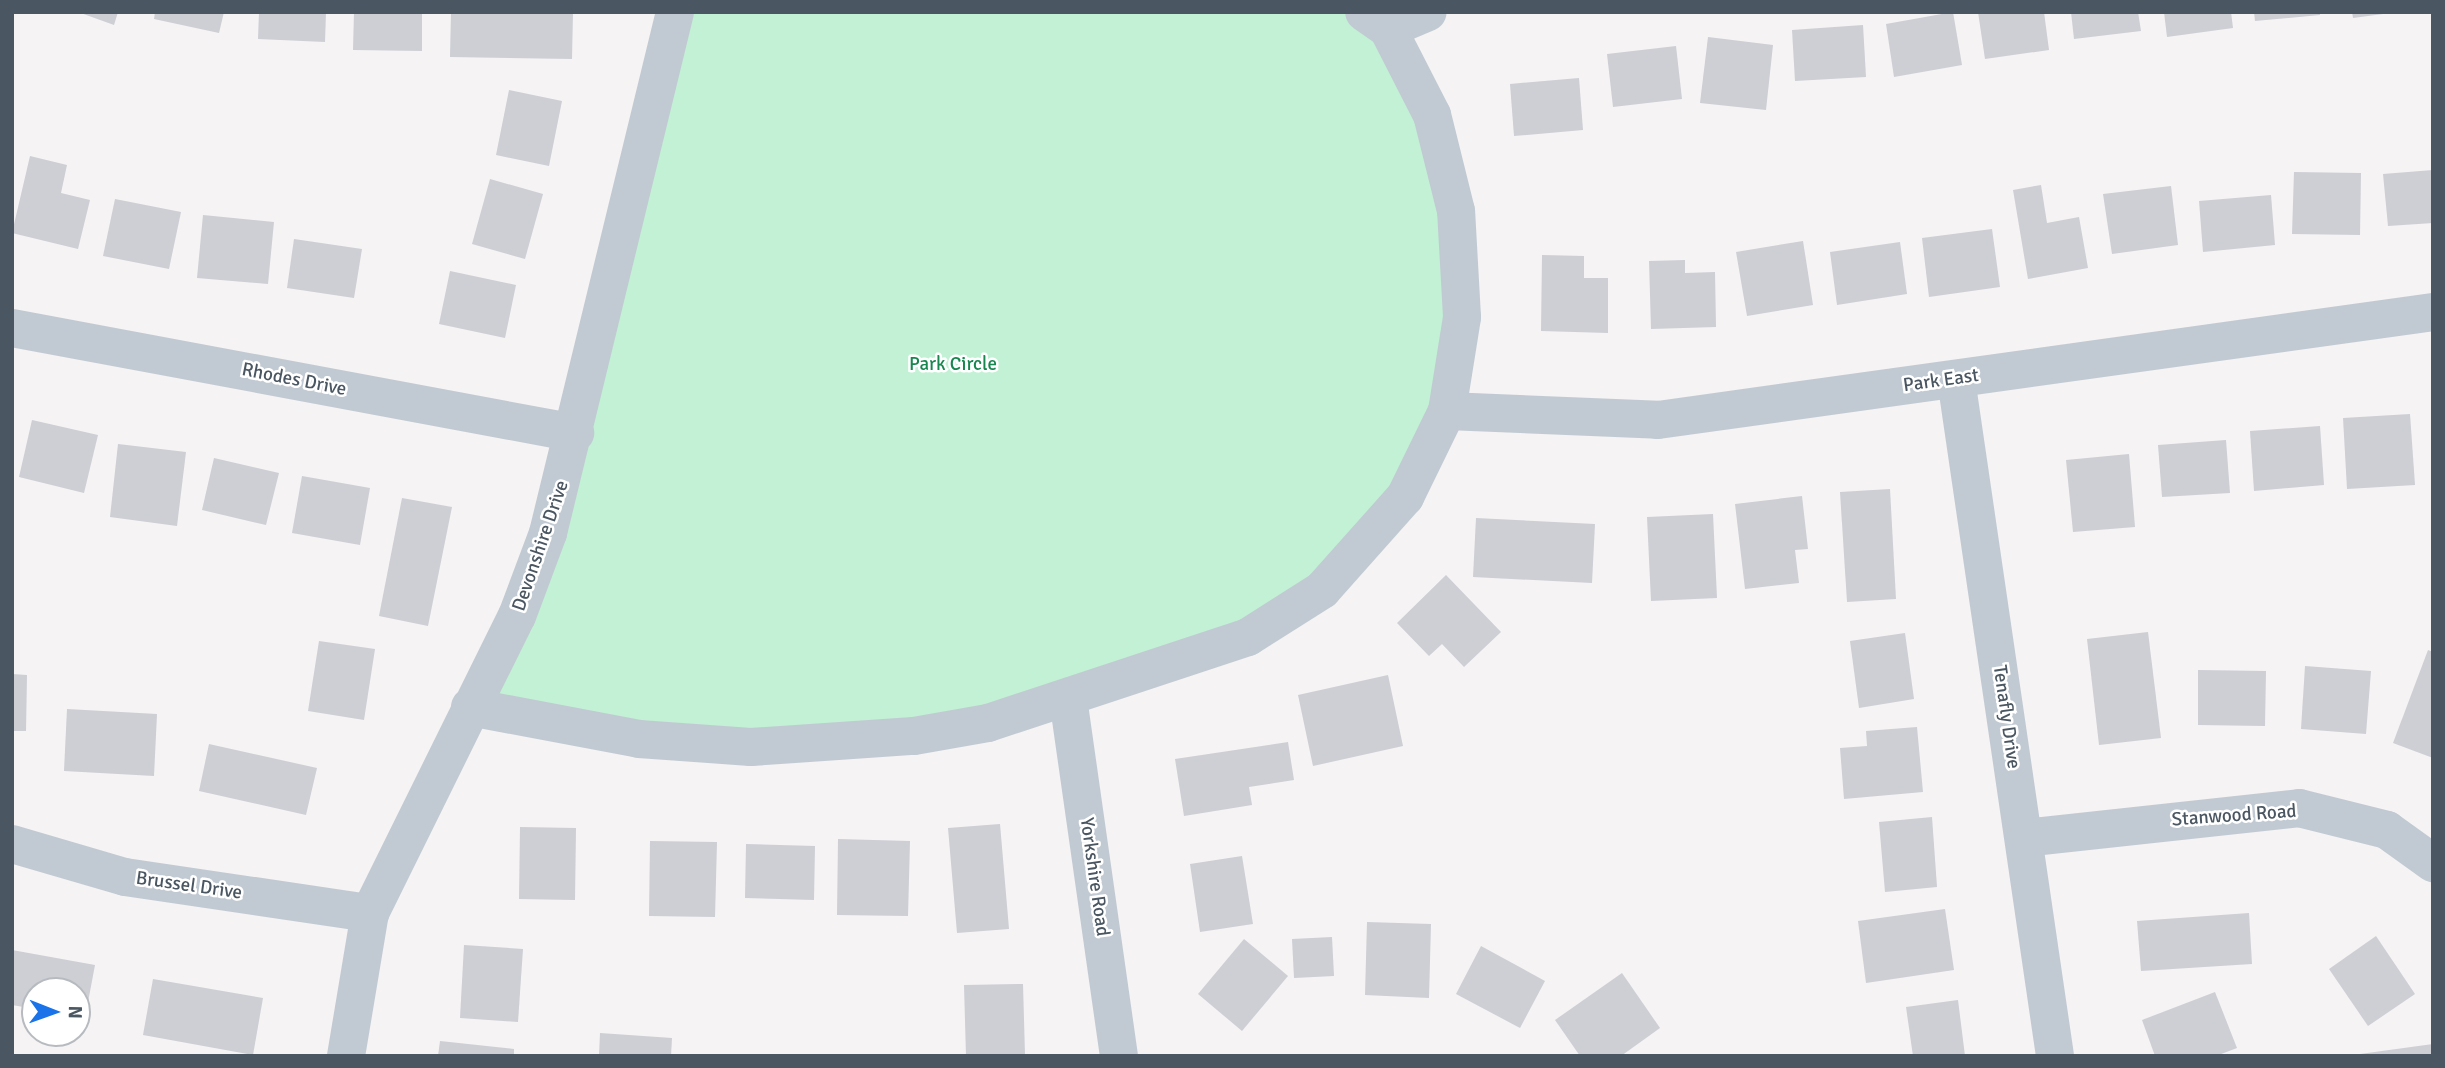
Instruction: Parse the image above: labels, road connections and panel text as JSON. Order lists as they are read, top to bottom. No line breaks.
{"streets":{"street":["Rhodes Drive","Park East","Devonshire Drive","Tenafly Drive","Stanwood Road","Yorkshire Road","Brussel Drive"]},"crossings":[["Rhodes Drive","Devonshire Drive"],["Park East","Tenafly Drive"],["Devonshire Drive","Brussel Drive"],["Tenafly Drive","Stanwood Road"]],"parks":["Park Circle"],"north":"right"}
